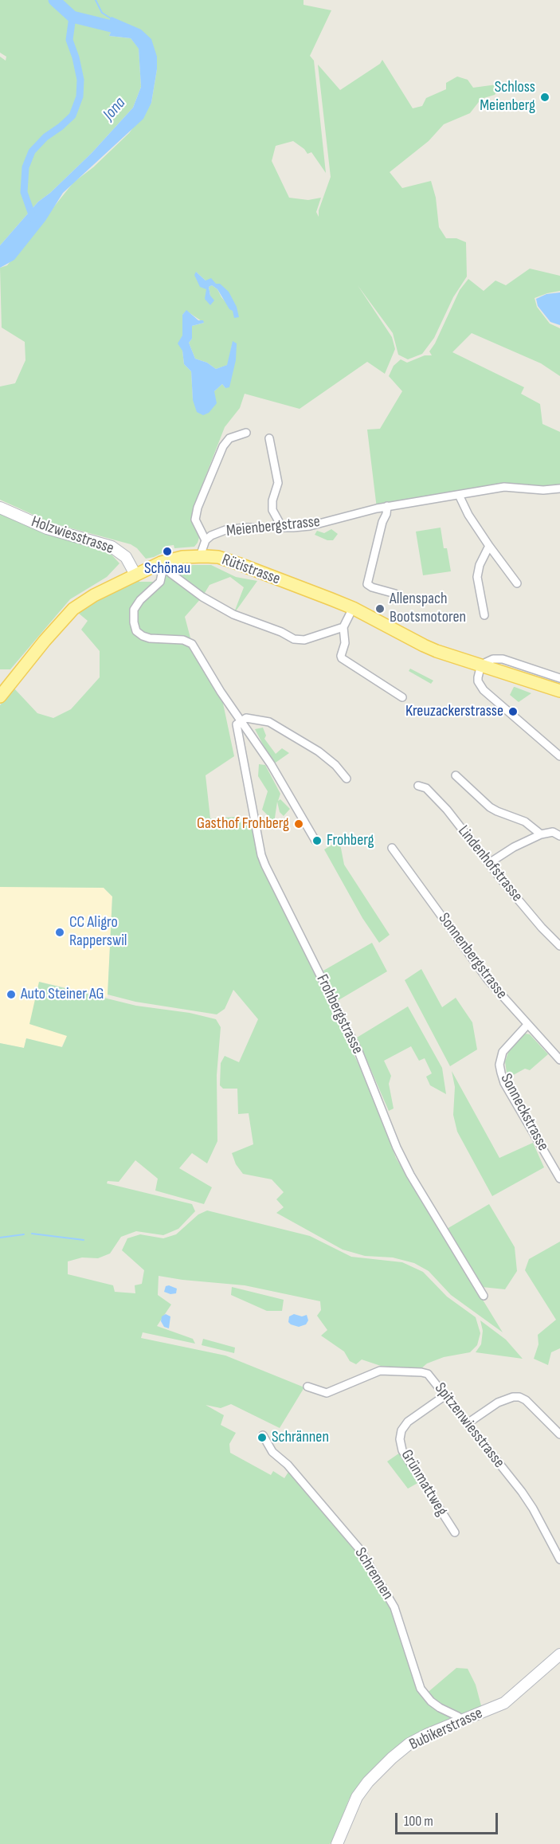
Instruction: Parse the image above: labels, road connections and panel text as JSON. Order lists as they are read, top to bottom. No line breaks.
{"streets":{"main road":["Rütistrasse"],"street":["Meienbergstrasse","Holzwiesstrasse","Lindenhofstrasse","Sonnenbergstrasse","Frohbergstrasse","Sonneckstrasse","Spitzenwiesstrasse","Grünmattweg","Schrennen","Bubikerstrasse"]},"crossings":[["Meienbergstrasse","Rütistrasse"],["Holzwiesstrasse","Rütistrasse"],["Sonnenbergstrasse","Sonneckstrasse"],["Spitzenwiesstrasse","Grünmattweg"],["Schrennen","Bubikerstrasse"]],"water":["Jona"],"places":["Schloss Meienberg","Schönau","Allenspach Bootsmotoren","Kreuzackerstrasse","Gasthof Frohberg","Frohberg","CC Aligro Rapperswil","Auto Steiner AG","Schrännen"],"scale_bar":"100 m"}
